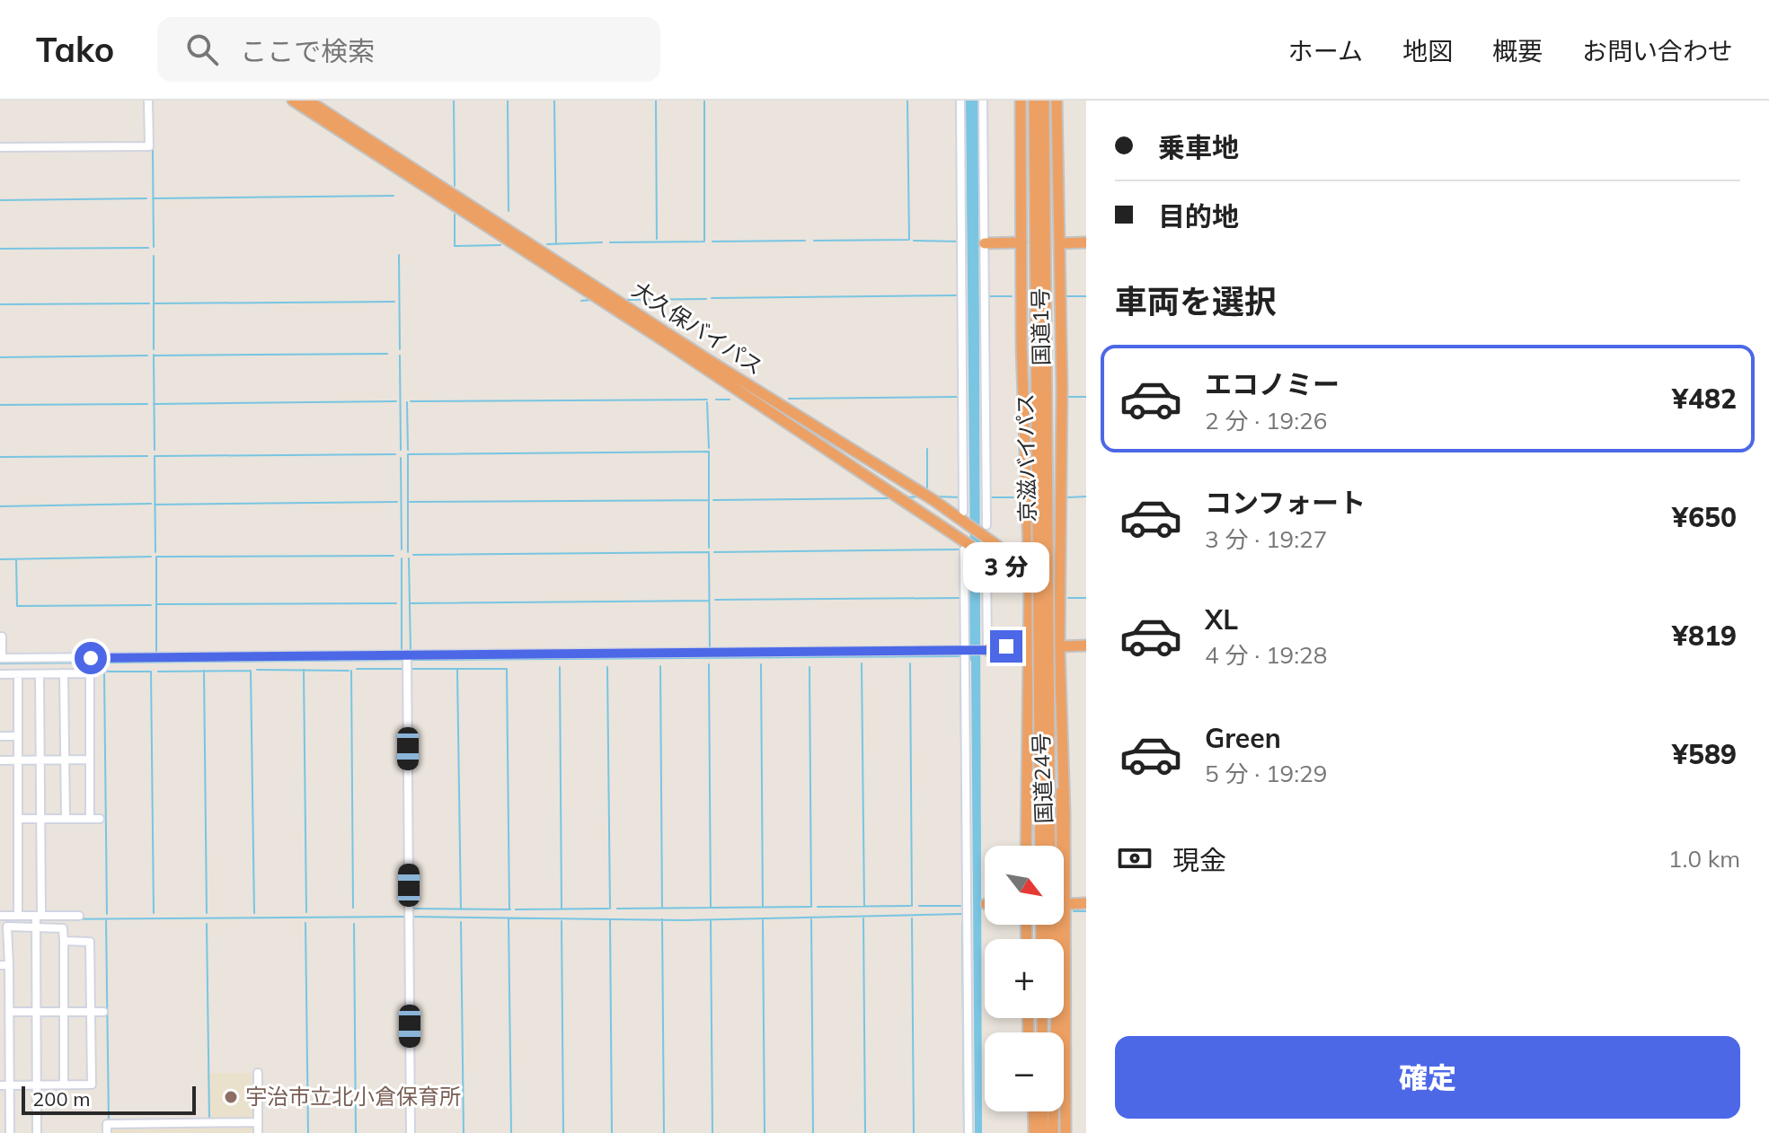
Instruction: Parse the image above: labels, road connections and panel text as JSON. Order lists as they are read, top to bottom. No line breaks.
{"streets":{"highway":["国道1号","大久保バイパス","京滋バイパス","国道24号"]},"crossings":[["国道1号","大久保バイパス"],["国道1号","国道24号"],["大久保バイパス","国道24号"]],"places":["宇治市立北小倉保育所"],"scale_bar":"200 m","north":"bottom right","page":{"header":"Tako","search":"ここで検索","nav":["ホーム","地図","概要","お問い合わせ"],"banner":["乗車地","目的地"],"heading":"車両を選択","list":[{"name":"エコノミー","note":"2 分 · 19:26","value":"¥482"},{"name":"コンフォート","note":"3 分 · 19:27","value":"¥650"},{"name":"XL","note":"4 分 · 19:28","value":"¥819"},{"name":"Green","note":"5 分 · 19:29","value":"¥589"}],"bubble":"3 分","pay":["現金","1.0 km"],"map_buttons":["+","−"],"buttons":"確定","scale":"200 m"}}
